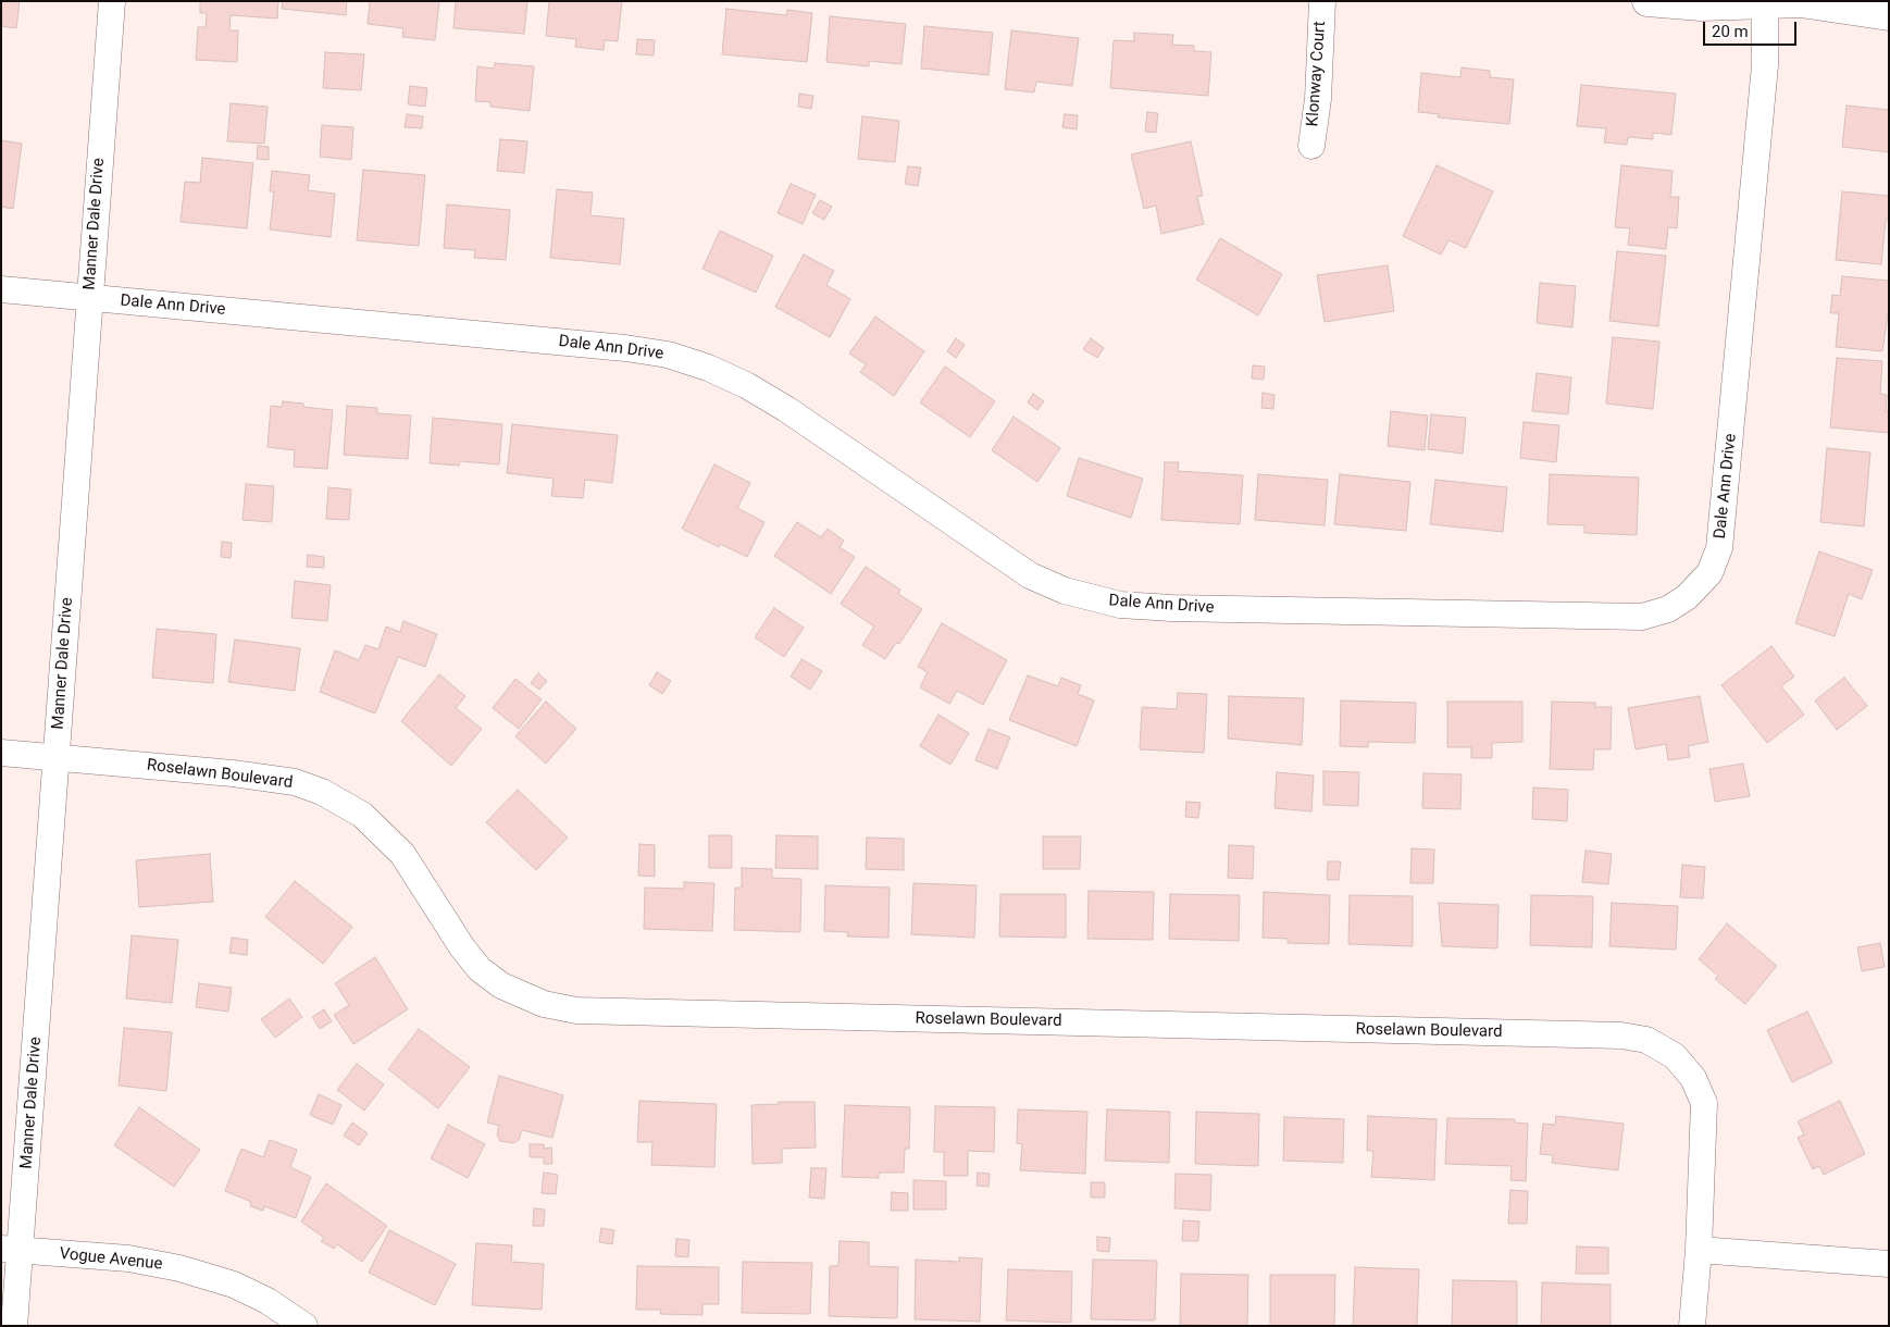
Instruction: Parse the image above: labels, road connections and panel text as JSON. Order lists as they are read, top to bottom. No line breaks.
{"streets":{"street":["Klonway Court","Manner Dale Drive","Dale Ann Drive","Roselawn Boulevard","Vogue Avenue"]},"crossings":[["Manner Dale Drive","Dale Ann Drive"],["Manner Dale Drive","Roselawn Boulevard"],["Manner Dale Drive","Vogue Avenue"]],"scale_bar":"20 m"}
